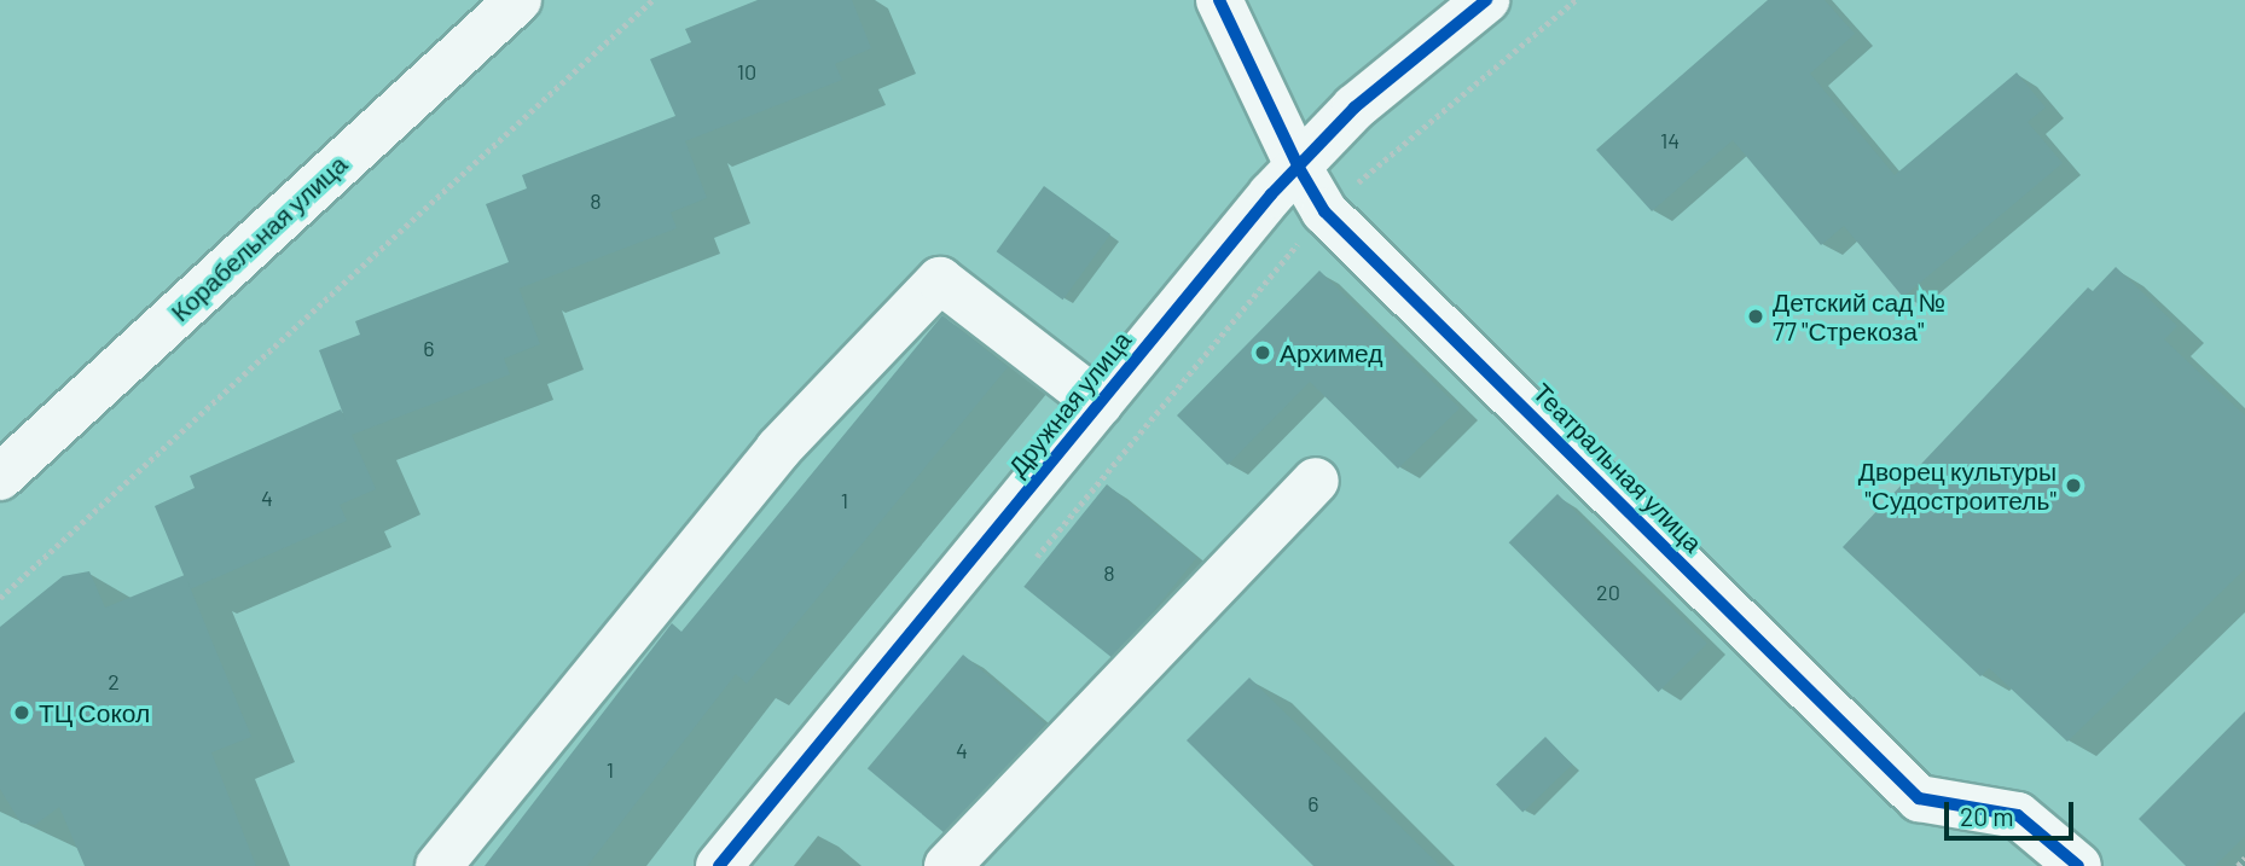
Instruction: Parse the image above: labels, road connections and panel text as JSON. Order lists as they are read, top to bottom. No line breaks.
{"streets":{"street":["Корабельная улица","Дружная улица","Театральная улица"]},"crossings":[["Дружная улица","Театральная улица"]],"places":["Детский сад № 77 \"Стрекоза\"","Архимед","Дворец культуры \"Судостроитель\"","ТЦ Сокол"],"house_numbers":["10","14","8","6","4","1","8","20","2","4","1","6"],"scale_bar":"20 m"}
